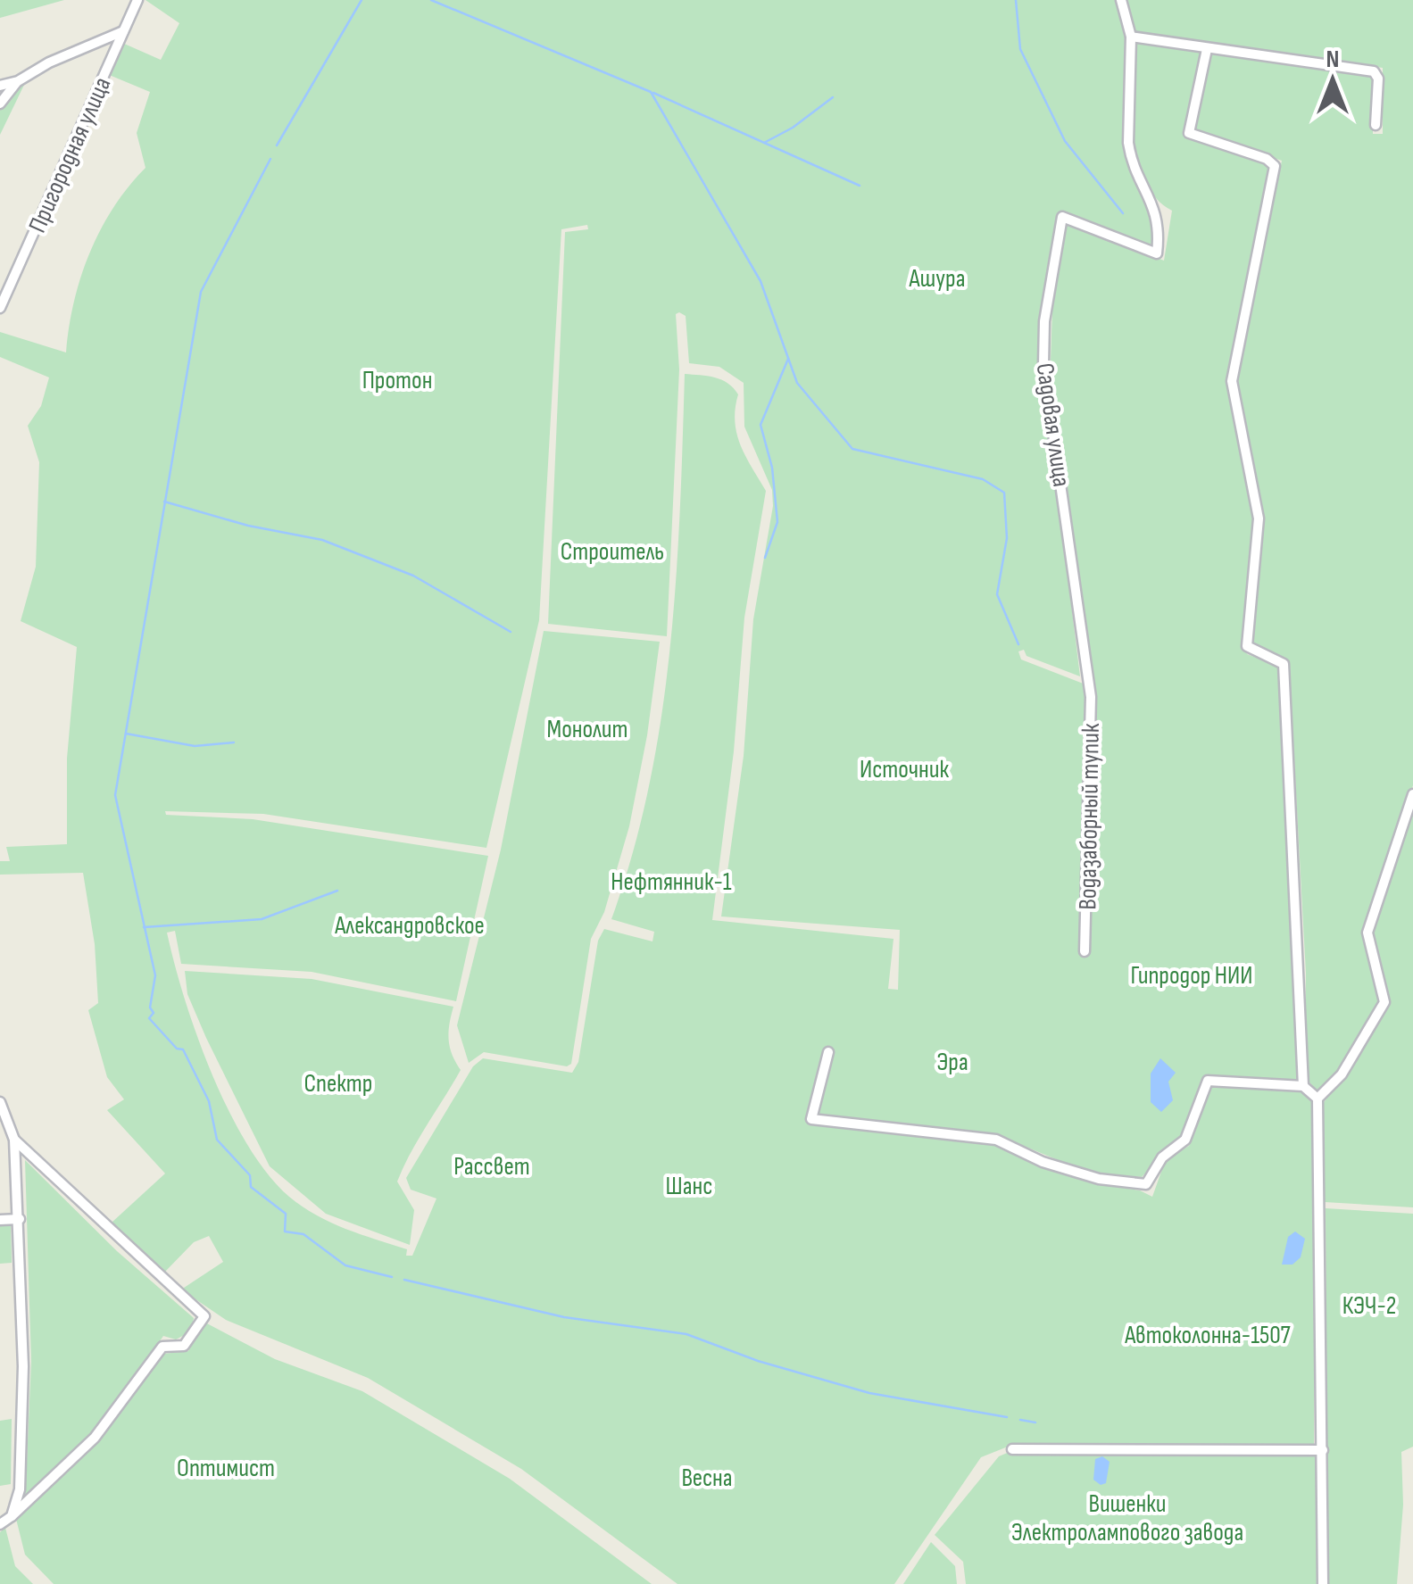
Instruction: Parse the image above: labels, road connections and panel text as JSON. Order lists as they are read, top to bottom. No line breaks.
{"streets":{"street":["Пригородная улица","Садовая улица","Водазаборный тупик"]},"crossings":[["Садовая улица","Водазаборный тупик"]],"parks":["Ашура","Протон","Строитель","Монолит","Источник","Нефтянник-1","Александровское","Гипродор НИИ","Эра","Спектр","Рассвет","Шанс","КЭЧ-2","Автоколонна-1507","Оптимист","Весна","Вишенки Электролампового завода"],"north":"top"}
